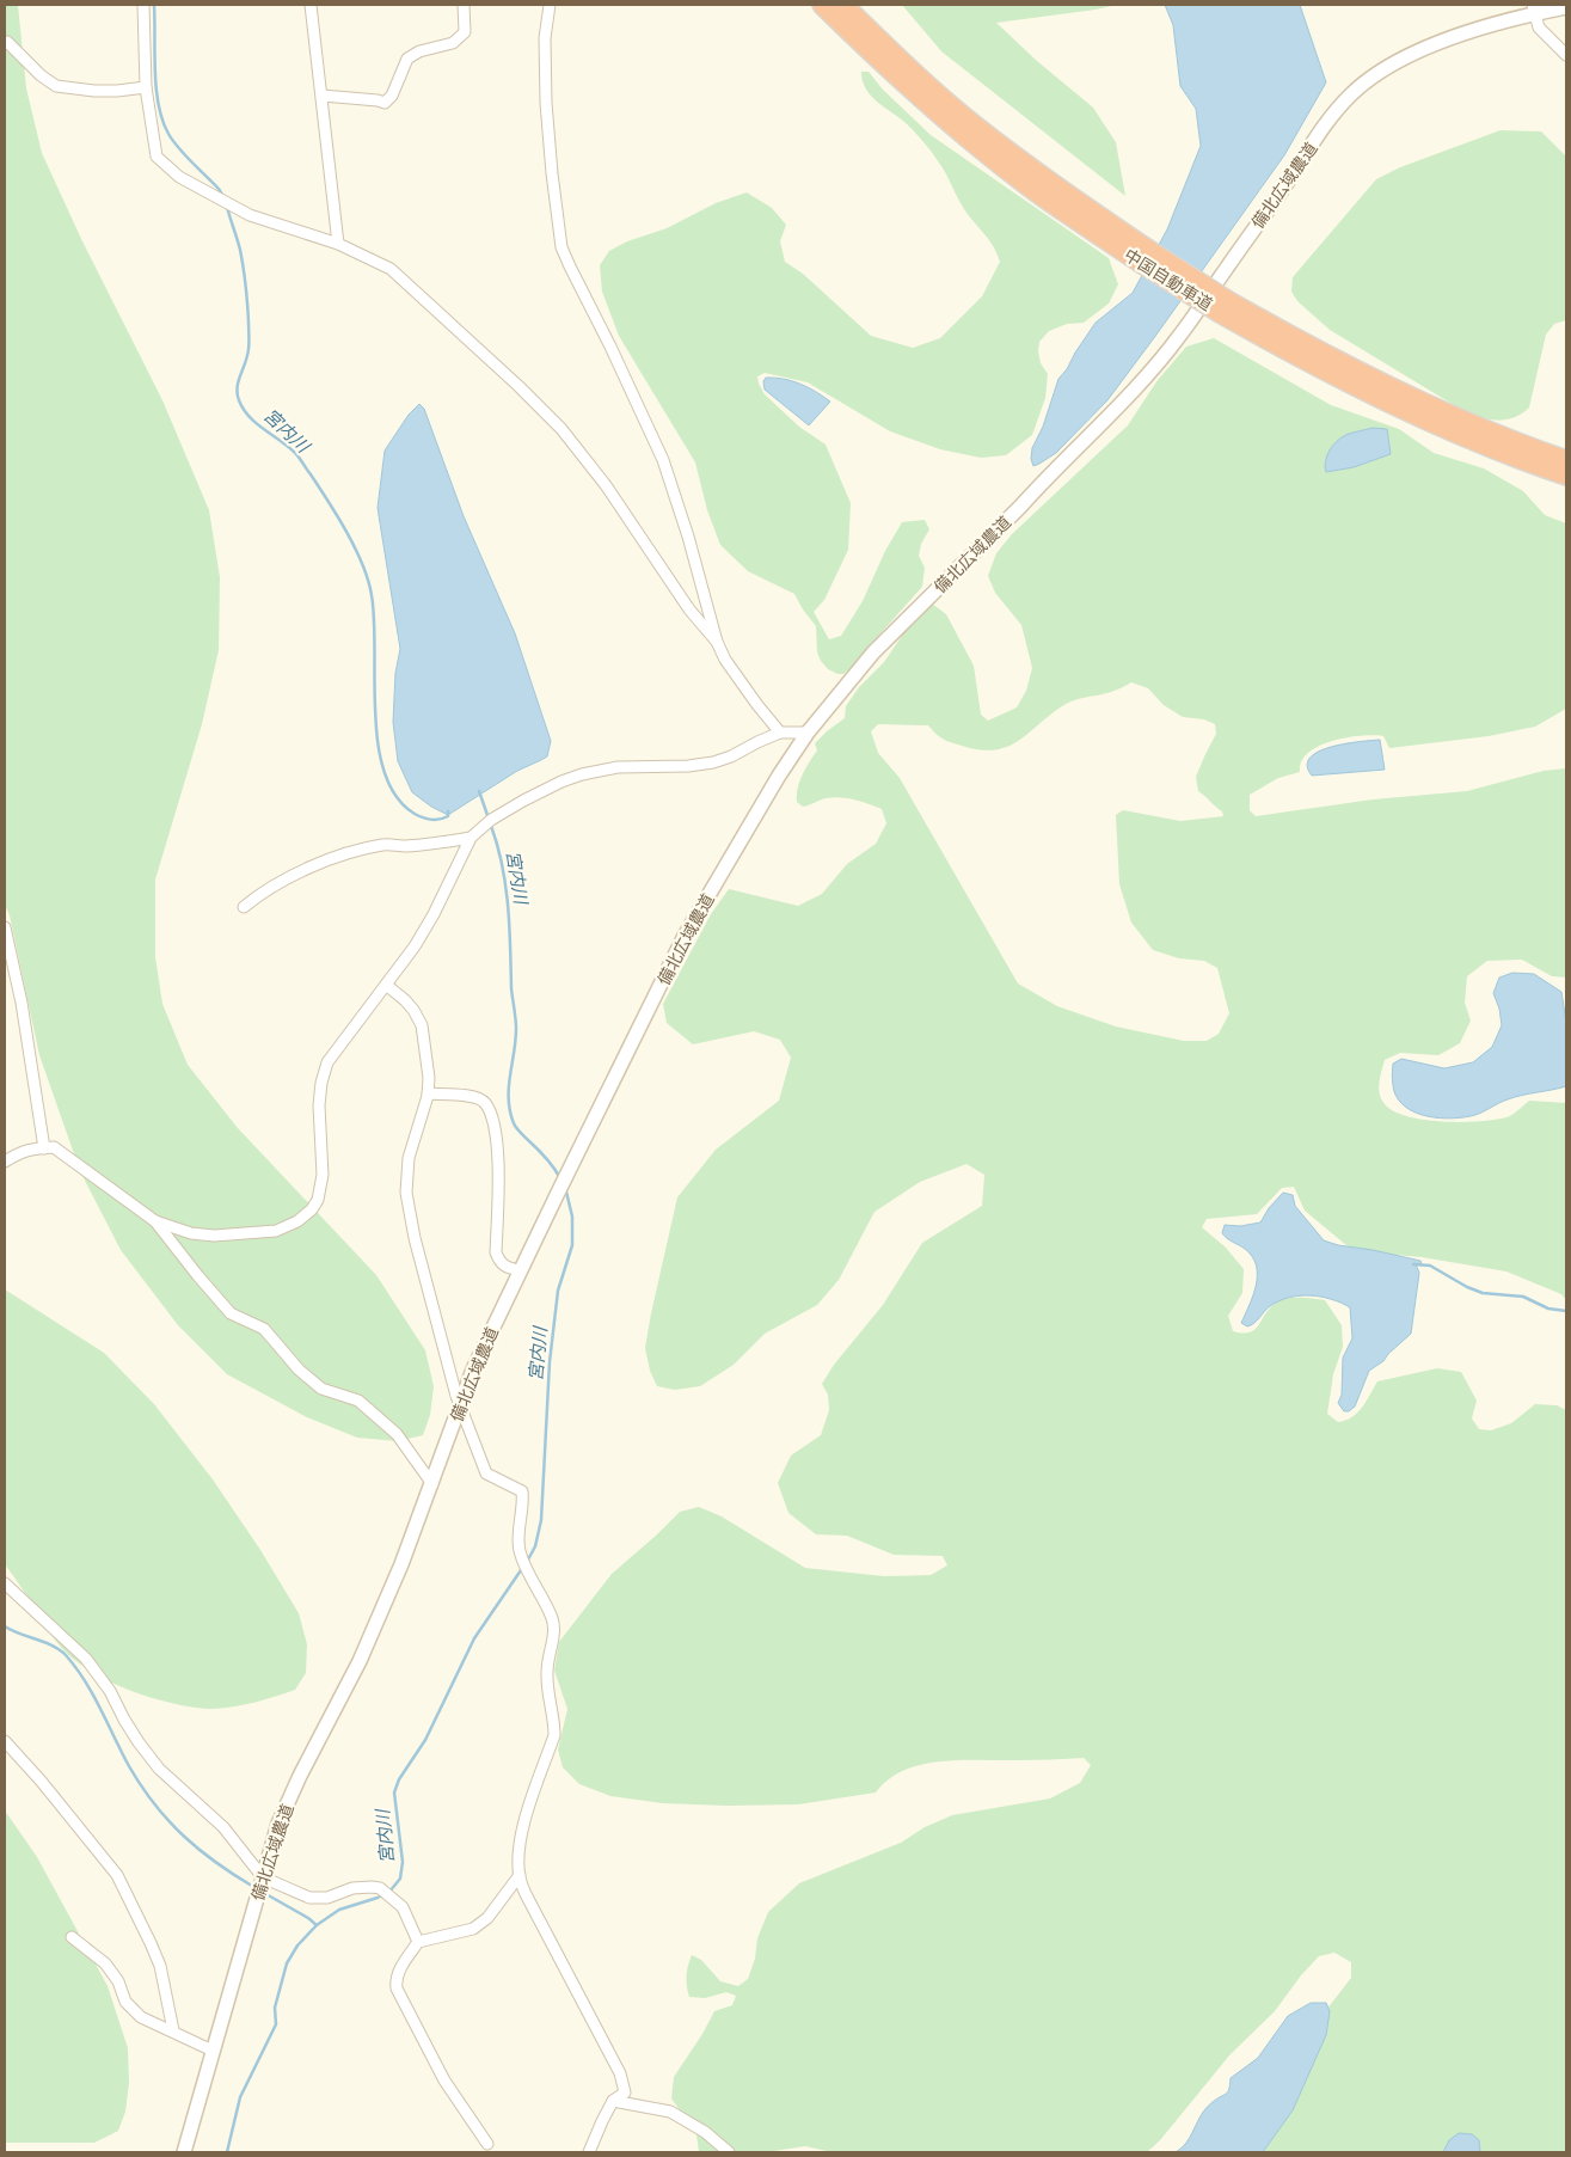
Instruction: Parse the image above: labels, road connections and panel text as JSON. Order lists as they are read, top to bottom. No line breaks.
{"streets":{"highway":["中国自動車道"],"street":["備北広域農道"]},"water":["宮内川"]}
